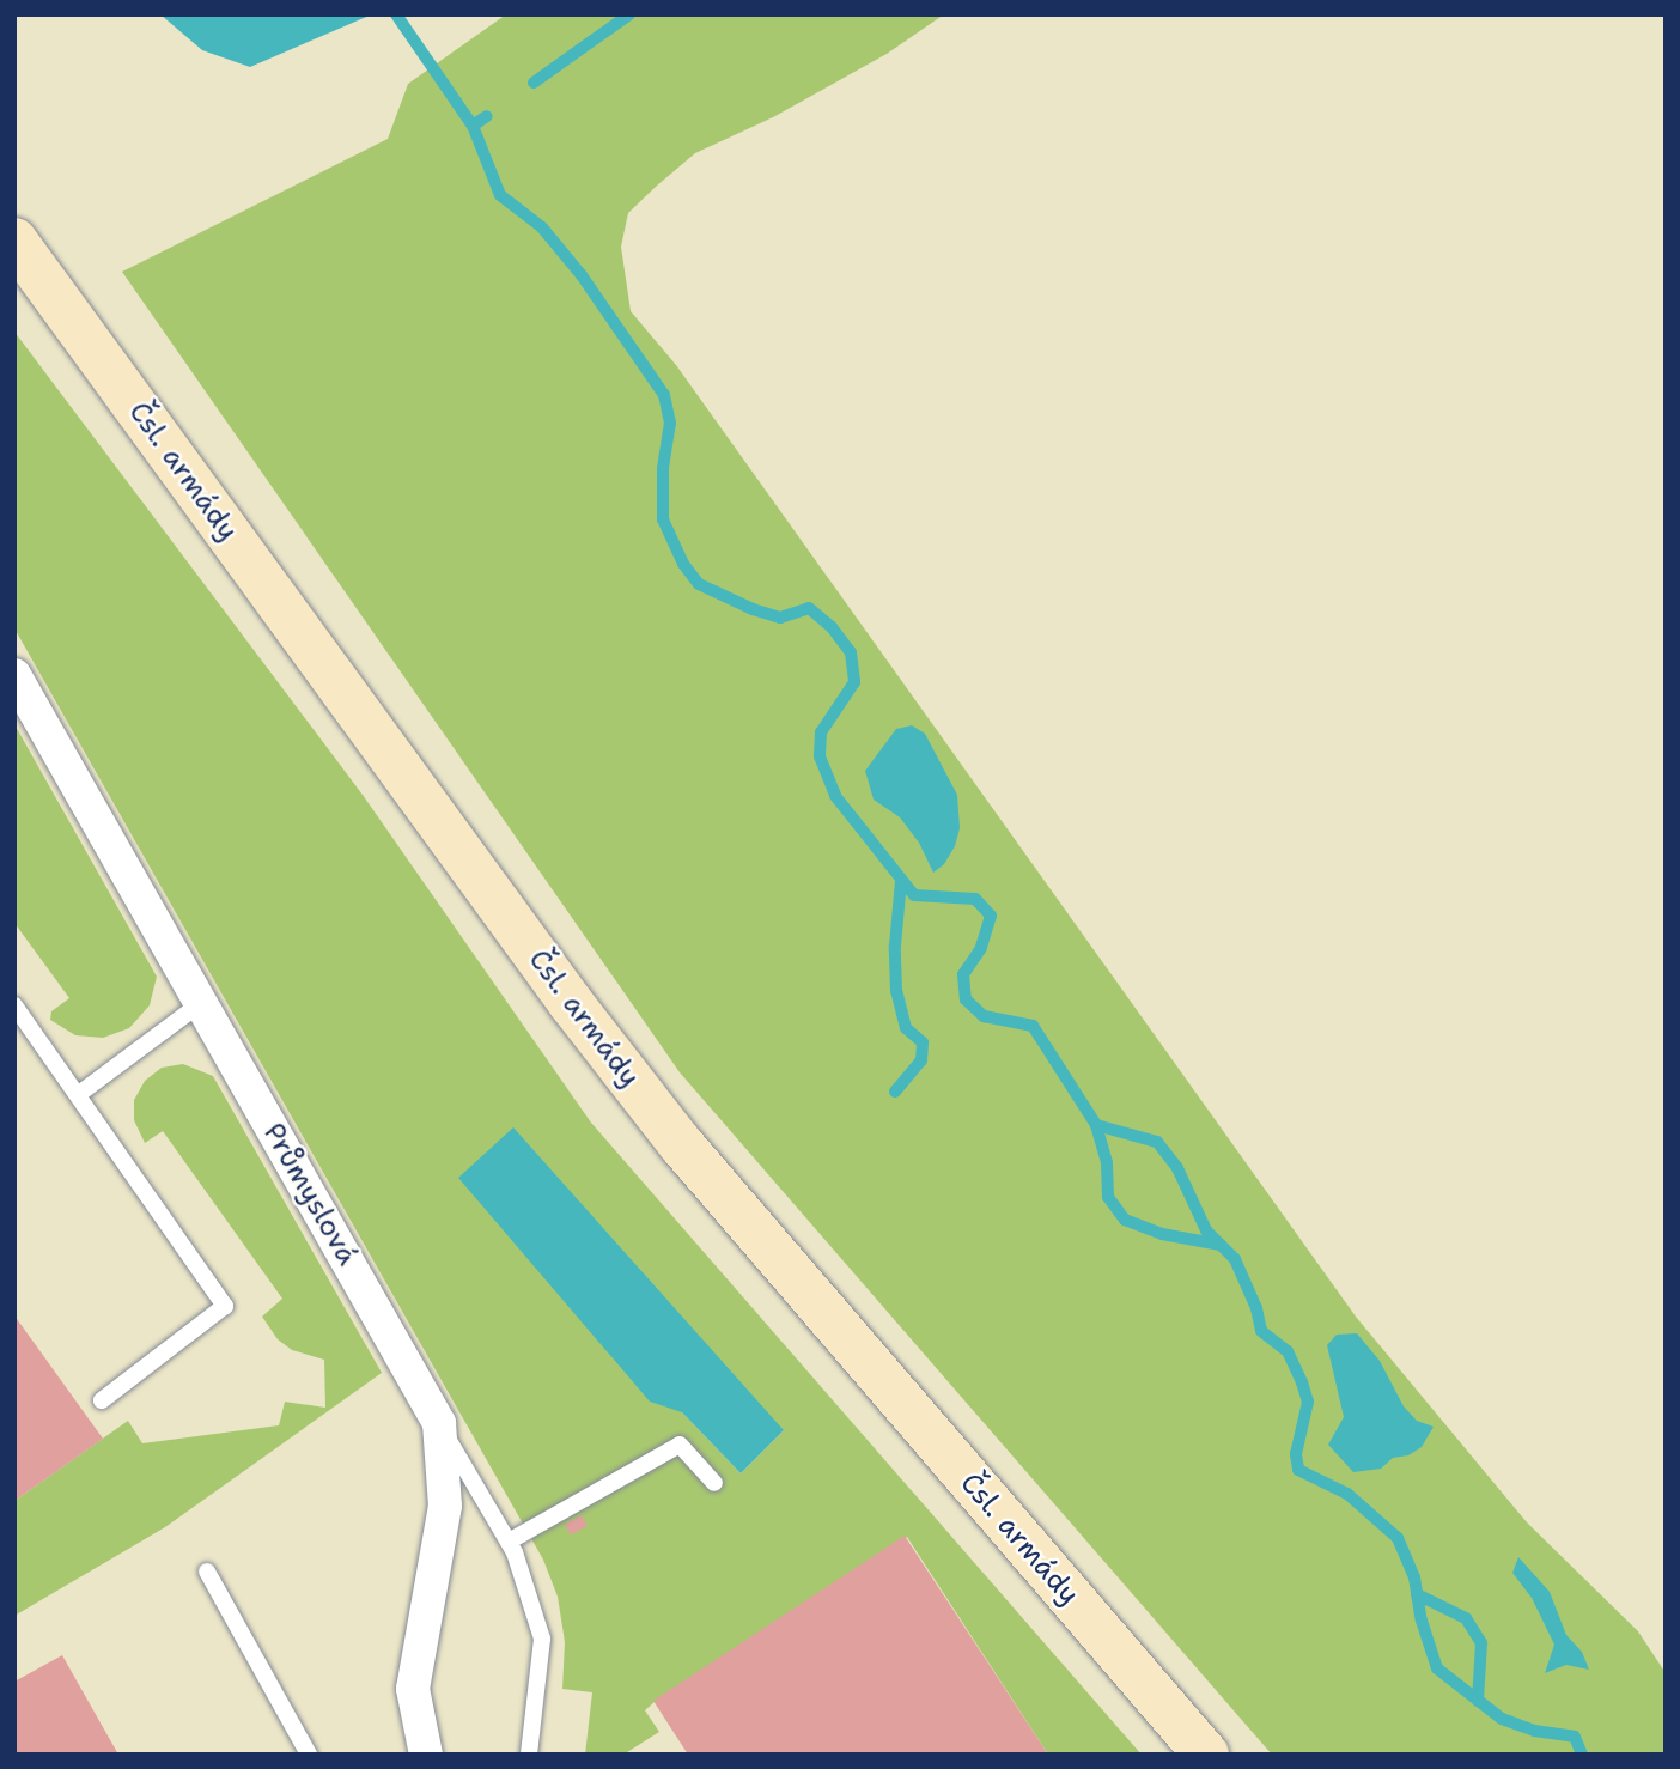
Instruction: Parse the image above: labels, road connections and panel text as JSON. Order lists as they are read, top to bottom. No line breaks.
{"streets":{"main road":["Čsl. armády"],"street":["Průmyslová"]}}
